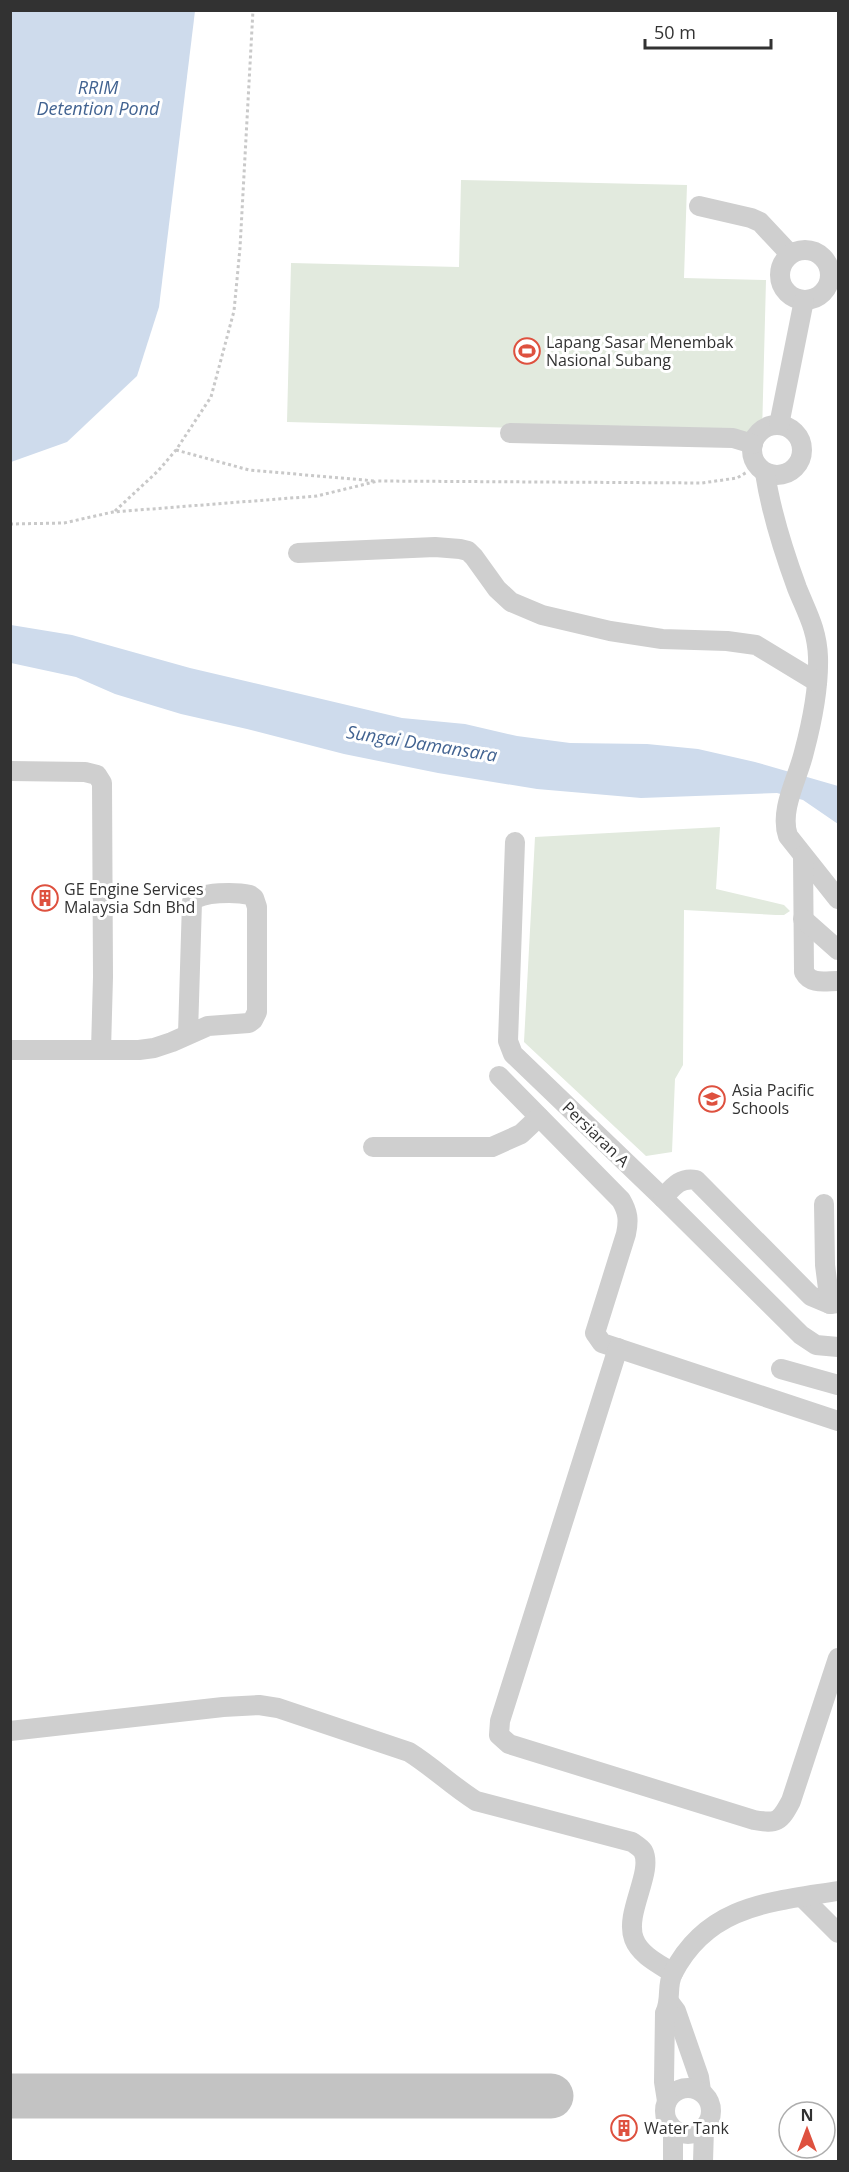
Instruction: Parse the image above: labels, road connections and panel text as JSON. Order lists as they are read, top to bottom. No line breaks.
{"streets":{"lane":["Persiaran A"]},"water":["RRIM Detention Pond","Sungai Damansara"],"places":{"sports":["Lapang Sasar Menembak Nasional Subang"],"building":["GE Engine Services Malaysia Sdn Bhd","Water Tank"],"school or university":["Asia Pacific Schools"]},"scale_bar":"50 m","north":"top"}
